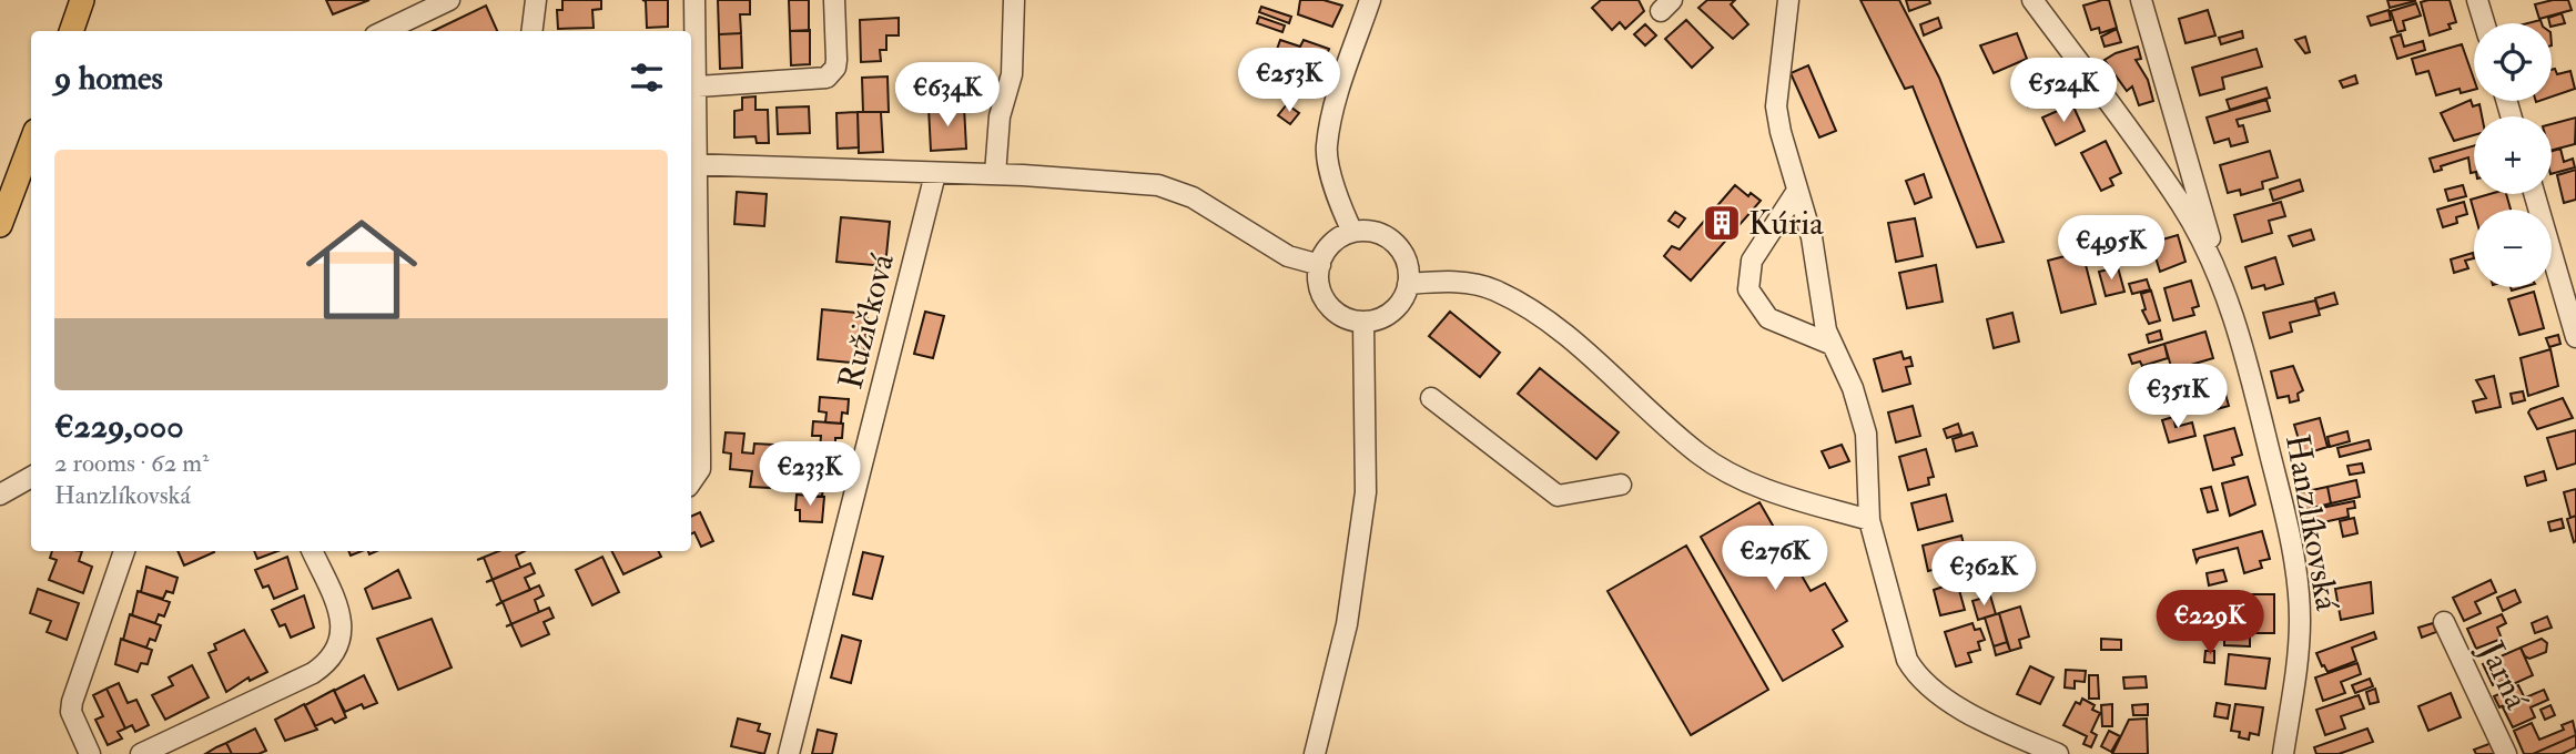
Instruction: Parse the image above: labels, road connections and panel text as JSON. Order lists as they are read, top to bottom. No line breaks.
{"streets":{"street":["Ružičková","Hanzlíkovská","Jarná"]},"places":{"building":["Kúria"]},"page":{"map_buttons":["+","−"],"heading":"9 homes","price":["€253K","€524K","€634K","€495K","€351K","€233K","€276K","€362K","€229K"],"list":[{"name":"€229,000","note":"2 rooms · 62 m² · Hanzlíkovská"}]}}
